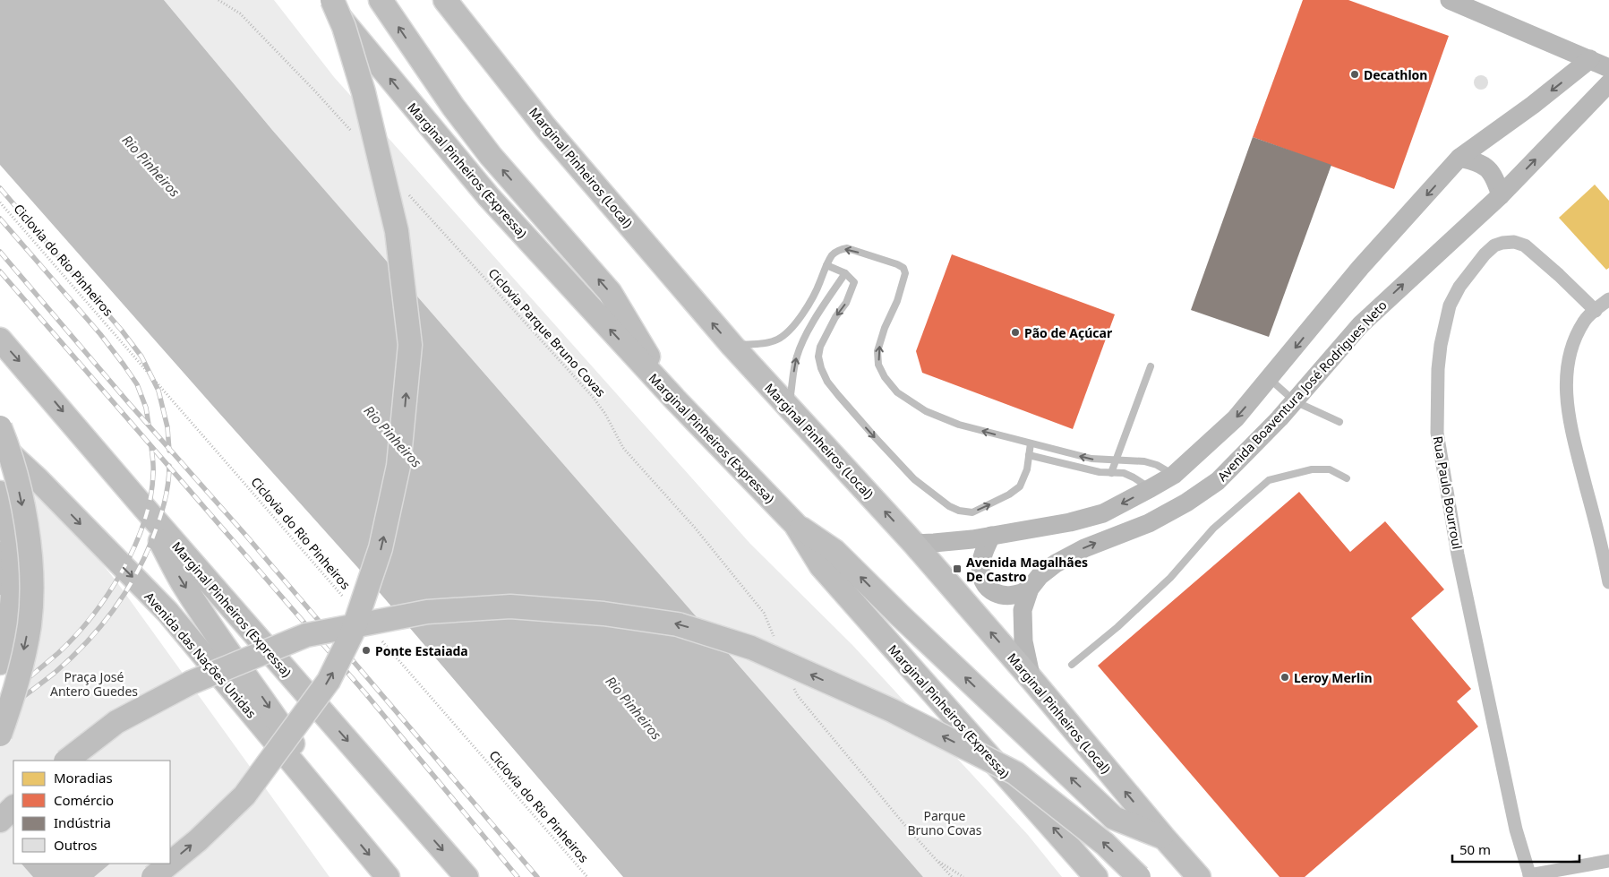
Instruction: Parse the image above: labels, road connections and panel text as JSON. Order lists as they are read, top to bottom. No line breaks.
{"streets":{"highway":["Marginal Pinheiros (Local)","Marginal Pinheiros (Expressa)","Avenida das Nações Unidas"],"street":["Avenida Boaventura José Rodrigues Neto","Rua Paulo Bourroul"],"path":["Ciclovia do Rio Pinheiros","Ciclovia Parque Bruno Covas"]},"crossings":[["Marginal Pinheiros (Local)","Avenida Boaventura José Rodrigues Neto"]],"water":["Rio Pinheiros"],"parks":["Praça José Antero Guedes","Parque Bruno Covas"],"places":{"other":["Decathlon","Pão de Açúcar","Ponte Estaiada","Leroy Merlin"],"transit":["Avenida Magalhães De Castro"]},"legend":["Moradias","Comércio","Indústria","Outros"],"scale_bar":"50 m"}
